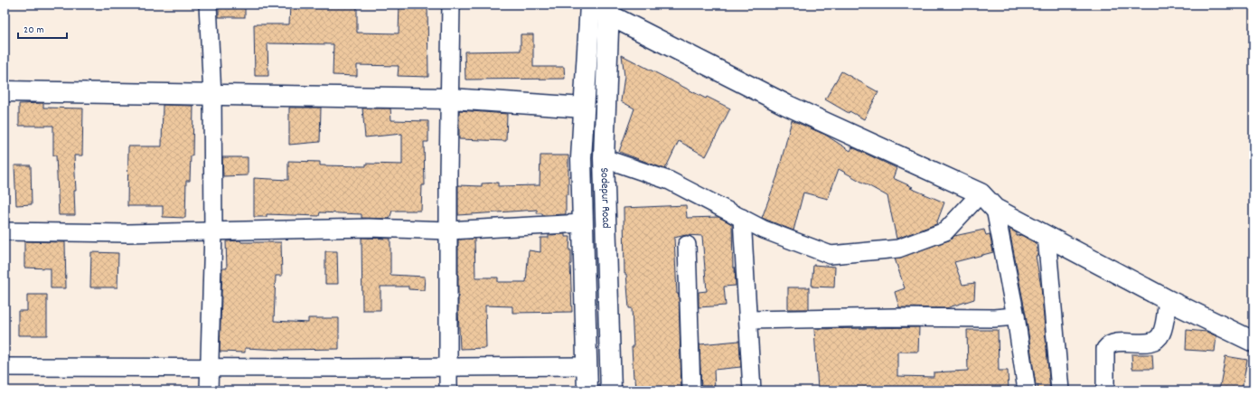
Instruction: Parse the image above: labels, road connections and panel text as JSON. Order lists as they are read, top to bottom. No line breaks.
{"streets":{"street":["Sodepur Road"]},"scale_bar":"20 m"}
